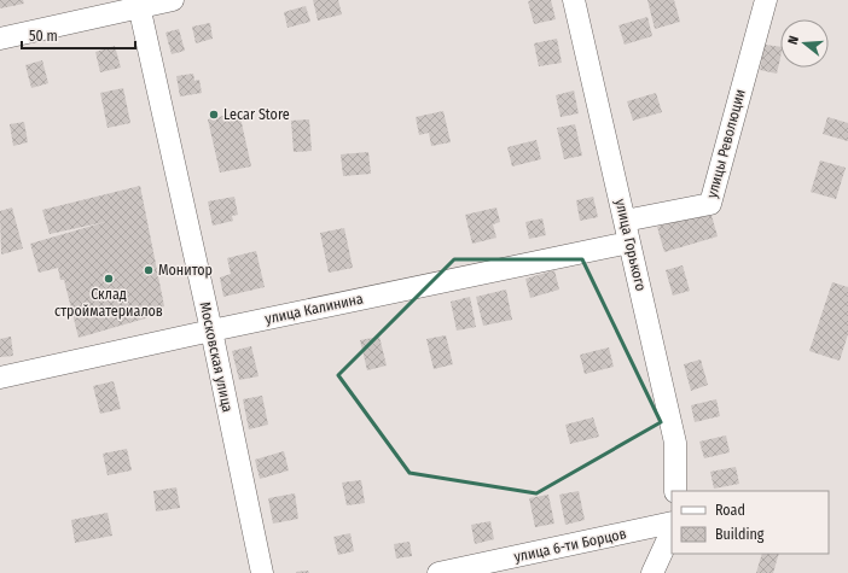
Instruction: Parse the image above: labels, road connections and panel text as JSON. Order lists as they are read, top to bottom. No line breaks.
{"streets":{"street":["улицы Революции","улица Горького","улица Калинина","Московская улица","улица 6-ти Борцов"]},"crossings":[["улицы Революции","улица Горького"],["улица Горького","улица Калинина"],["улица Калинина","Московская улица"]],"places":["Lecar Store","Монитор","Склад стройматериалов"],"legend":["Road","Building"],"scale_bar":"50 m","north":"left"}
